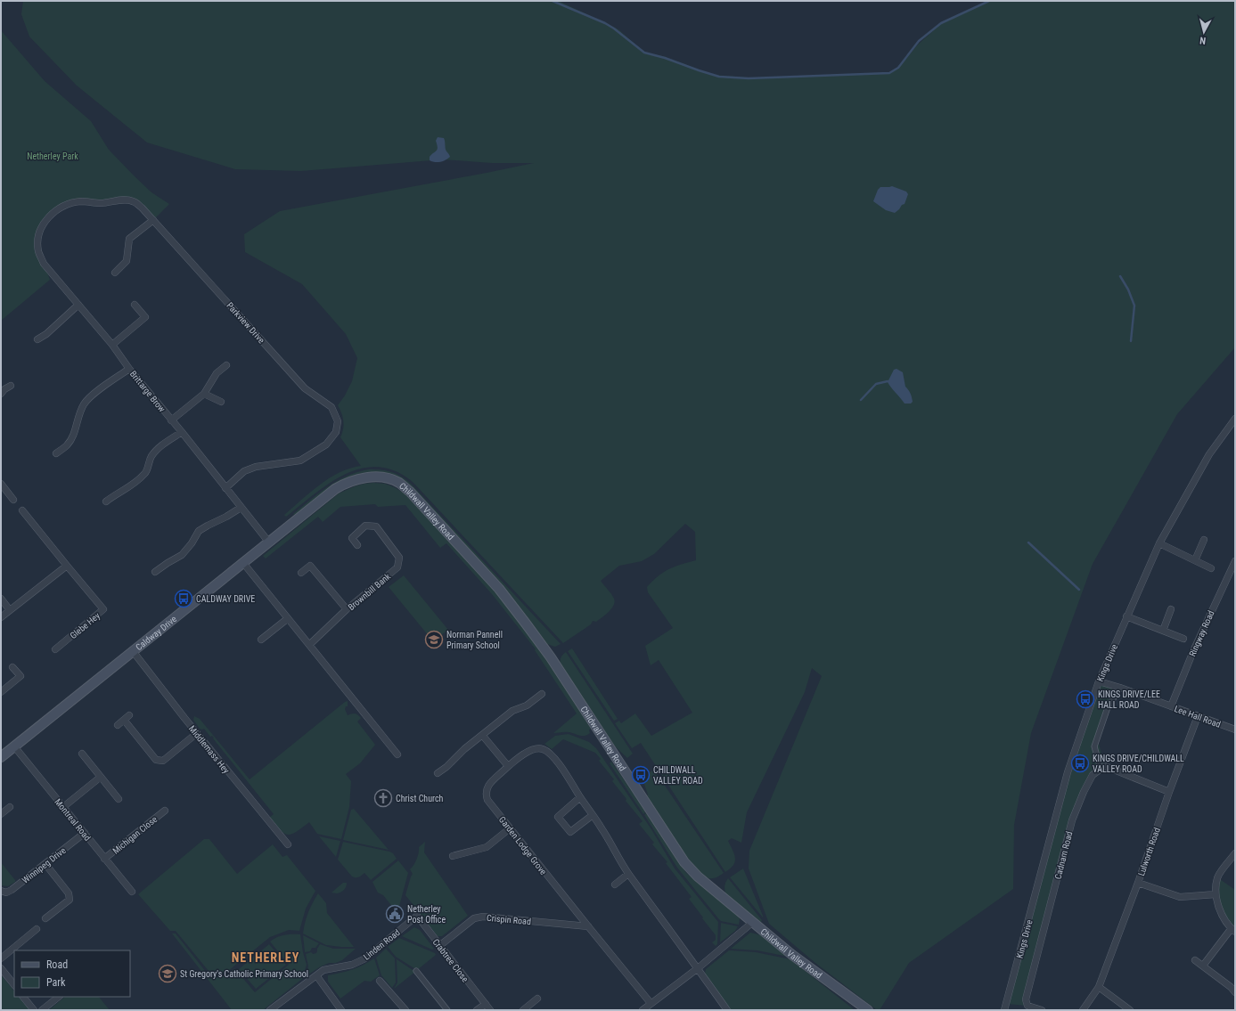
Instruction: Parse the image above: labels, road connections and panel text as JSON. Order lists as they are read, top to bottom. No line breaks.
{"streets":{"main road":["Childwall Valley Road","Caldway Drive"],"street":["Parkview Drive","Brittarge Brow","Brownbill Bank","Glebe Hey","Ringway Road","Kings Drive","Lee Hall Road","Middlemass Hey","Montreal Road","Michigan Close","Garden Lodge Grove","Lulworth Road","Cadnam Road","Winnipeg Drive","Crispin Road","Linden Road","Crabtree Close"]},"crossings":[["Parkview Drive","Brittarge Brow"],["Brittarge Brow","Caldway Drive"],["Childwall Valley Road","Caldway Drive"],["Caldway Drive","Middlemass Hey"],["Caldway Drive","Montreal Road"],["Ringway Road","Lee Hall Road"],["Kings Drive","Lee Hall Road"],["Lee Hall Road","Lulworth Road"],["Montreal Road","Michigan Close"],["Montreal Road","Winnipeg Drive"],["Garden Lodge Grove","Crispin Road"],["Crispin Road","Crabtree Close"],["Linden Road","Crabtree Close"]],"districts":["NETHERLEY"],"parks":["Netherley Park"],"places":{"bus stop":["CALDWAY DRIVE","KINGS DRIVE/LEE HALL ROAD","KINGS DRIVE/CHILDWALL VALLEY ROAD","CHILDWALL VALLEY ROAD"],"school or university":["Norman Pannell Primary School","St Gregory's Catholic Primary School"],"church":["Christ Church"],"public building":["Netherley Post Office"]},"legend":["Road","Park"],"north":"bottom"}
